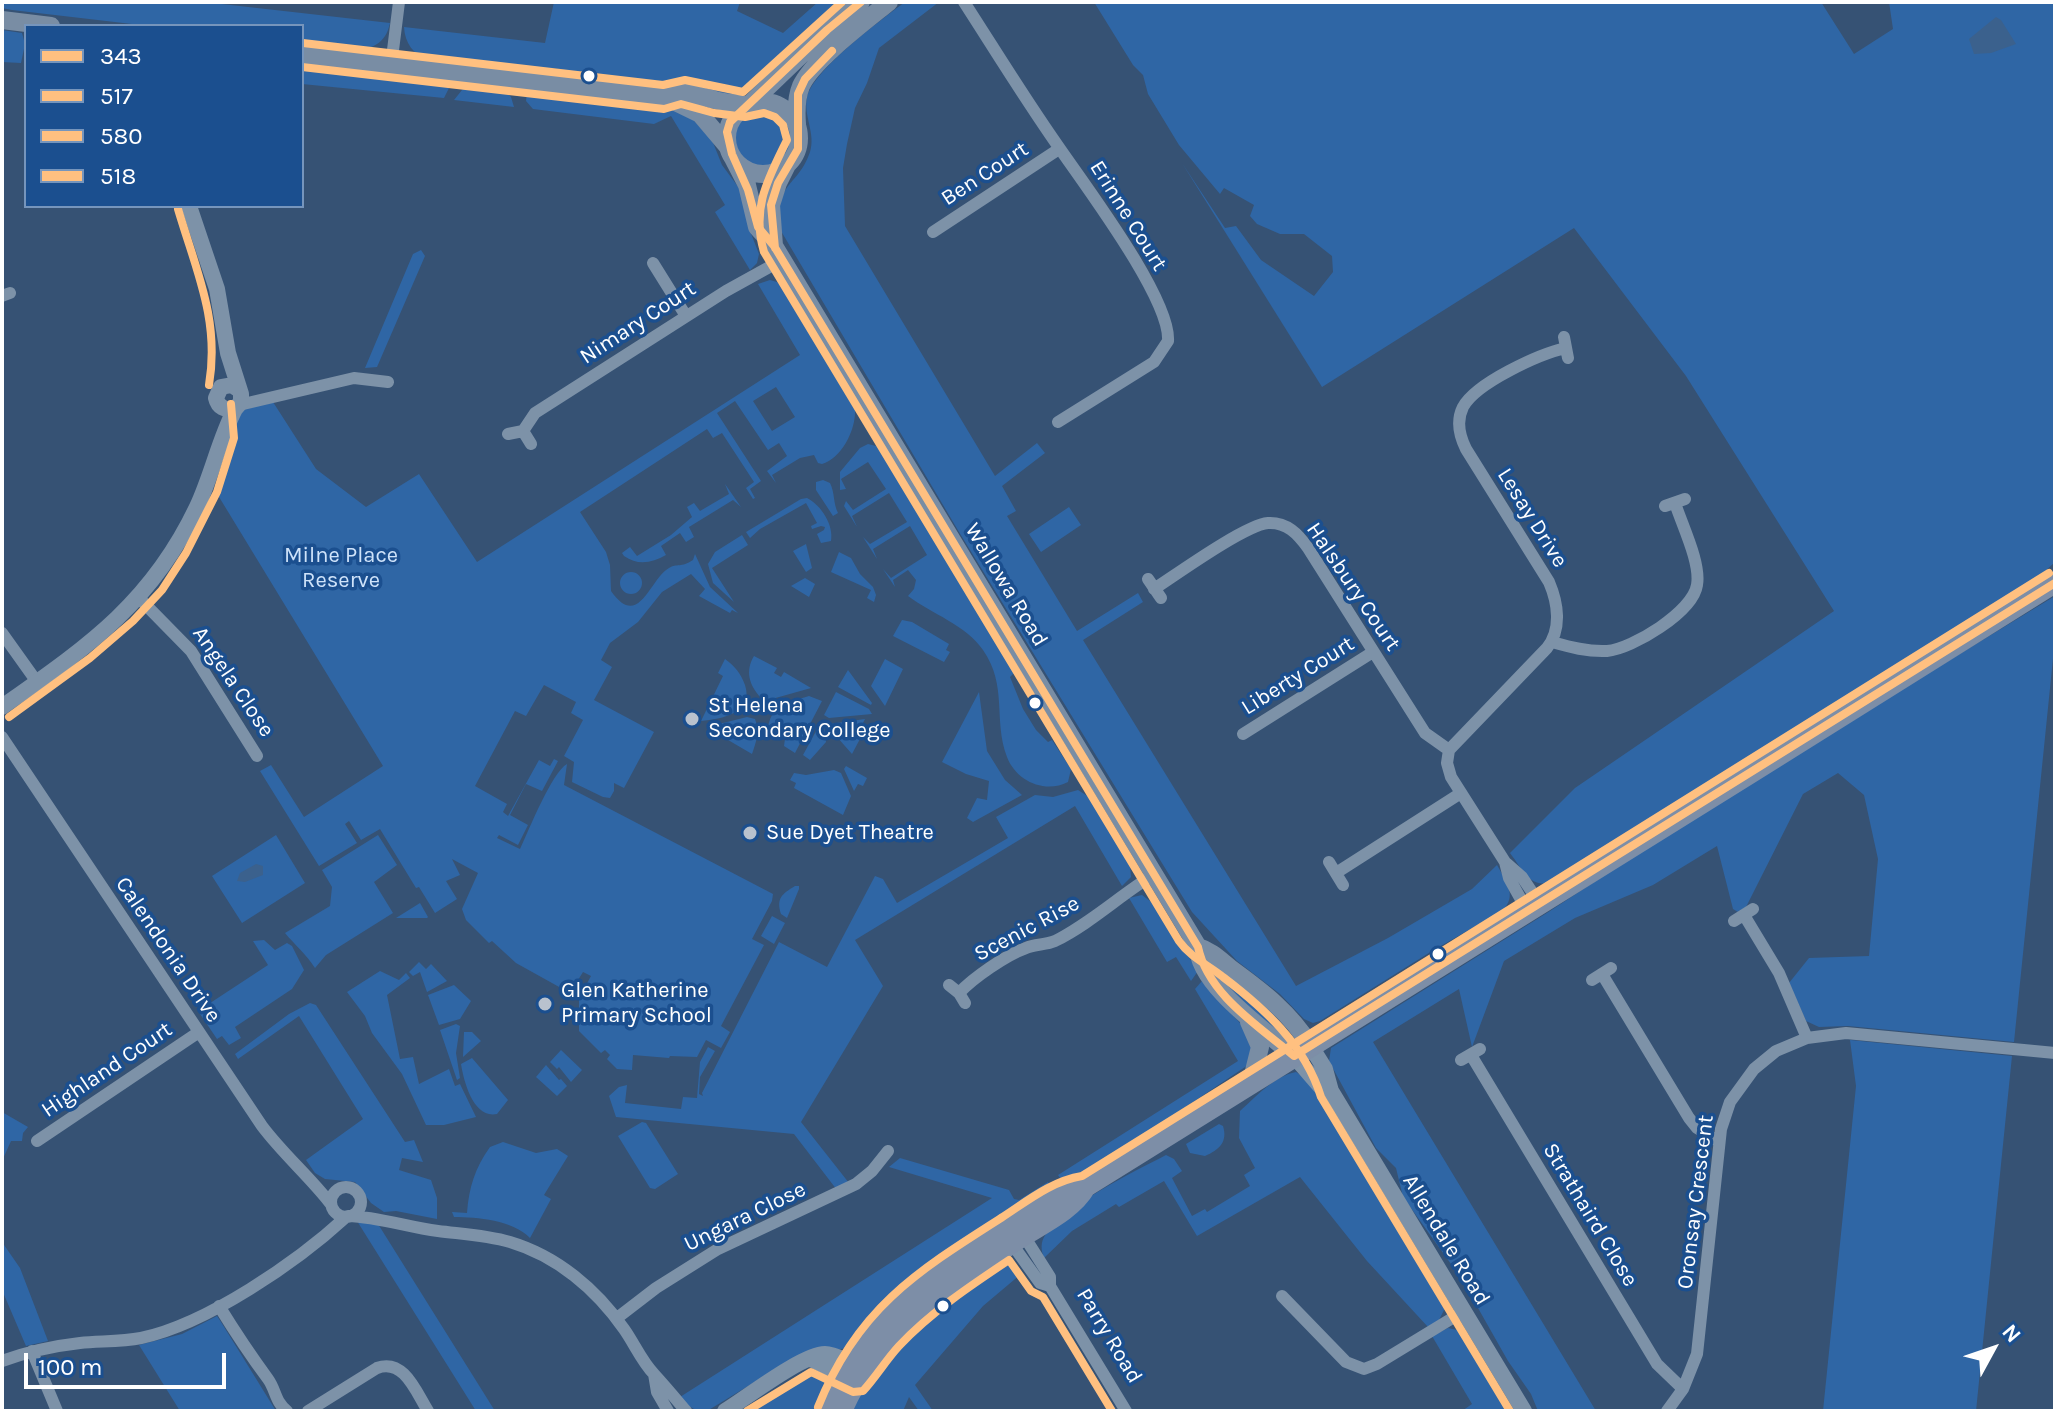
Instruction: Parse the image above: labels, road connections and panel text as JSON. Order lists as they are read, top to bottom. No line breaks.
{"streets":{"main road":["Wallowa Road"],"street":["Ben Court","Erinne Court","Nimary Court","Lesay Drive","Halsbury Court","Liberty Court","Angela Close","Scenic Rise","Calendonia Drive","Highland Court","Oronsay Crescent","Strathaird Close","Ungara Close","Allendale Road","Parry Road"]},"crossings":[["Ben Court","Erinne Court"],["Nimary Court","Wallowa Road"],["Wallowa Road","Scenic Rise"],["Wallowa Road","Allendale Road"],["Halsbury Court","Liberty Court"],["Calendonia Drive","Highland Court"],["Oronsay Crescent","Strathaird Close"]],"parks":["Milne Place Reserve"],"places":["St Helena Secondary College","Sue Dyet Theatre","Glen Katherine Primary School"],"lines":["transit line 343","transit line 518","transit line 517","transit line 580"],"legend":["343","517","580","518"],"scale_bar":"100 m","north":"top right"}
